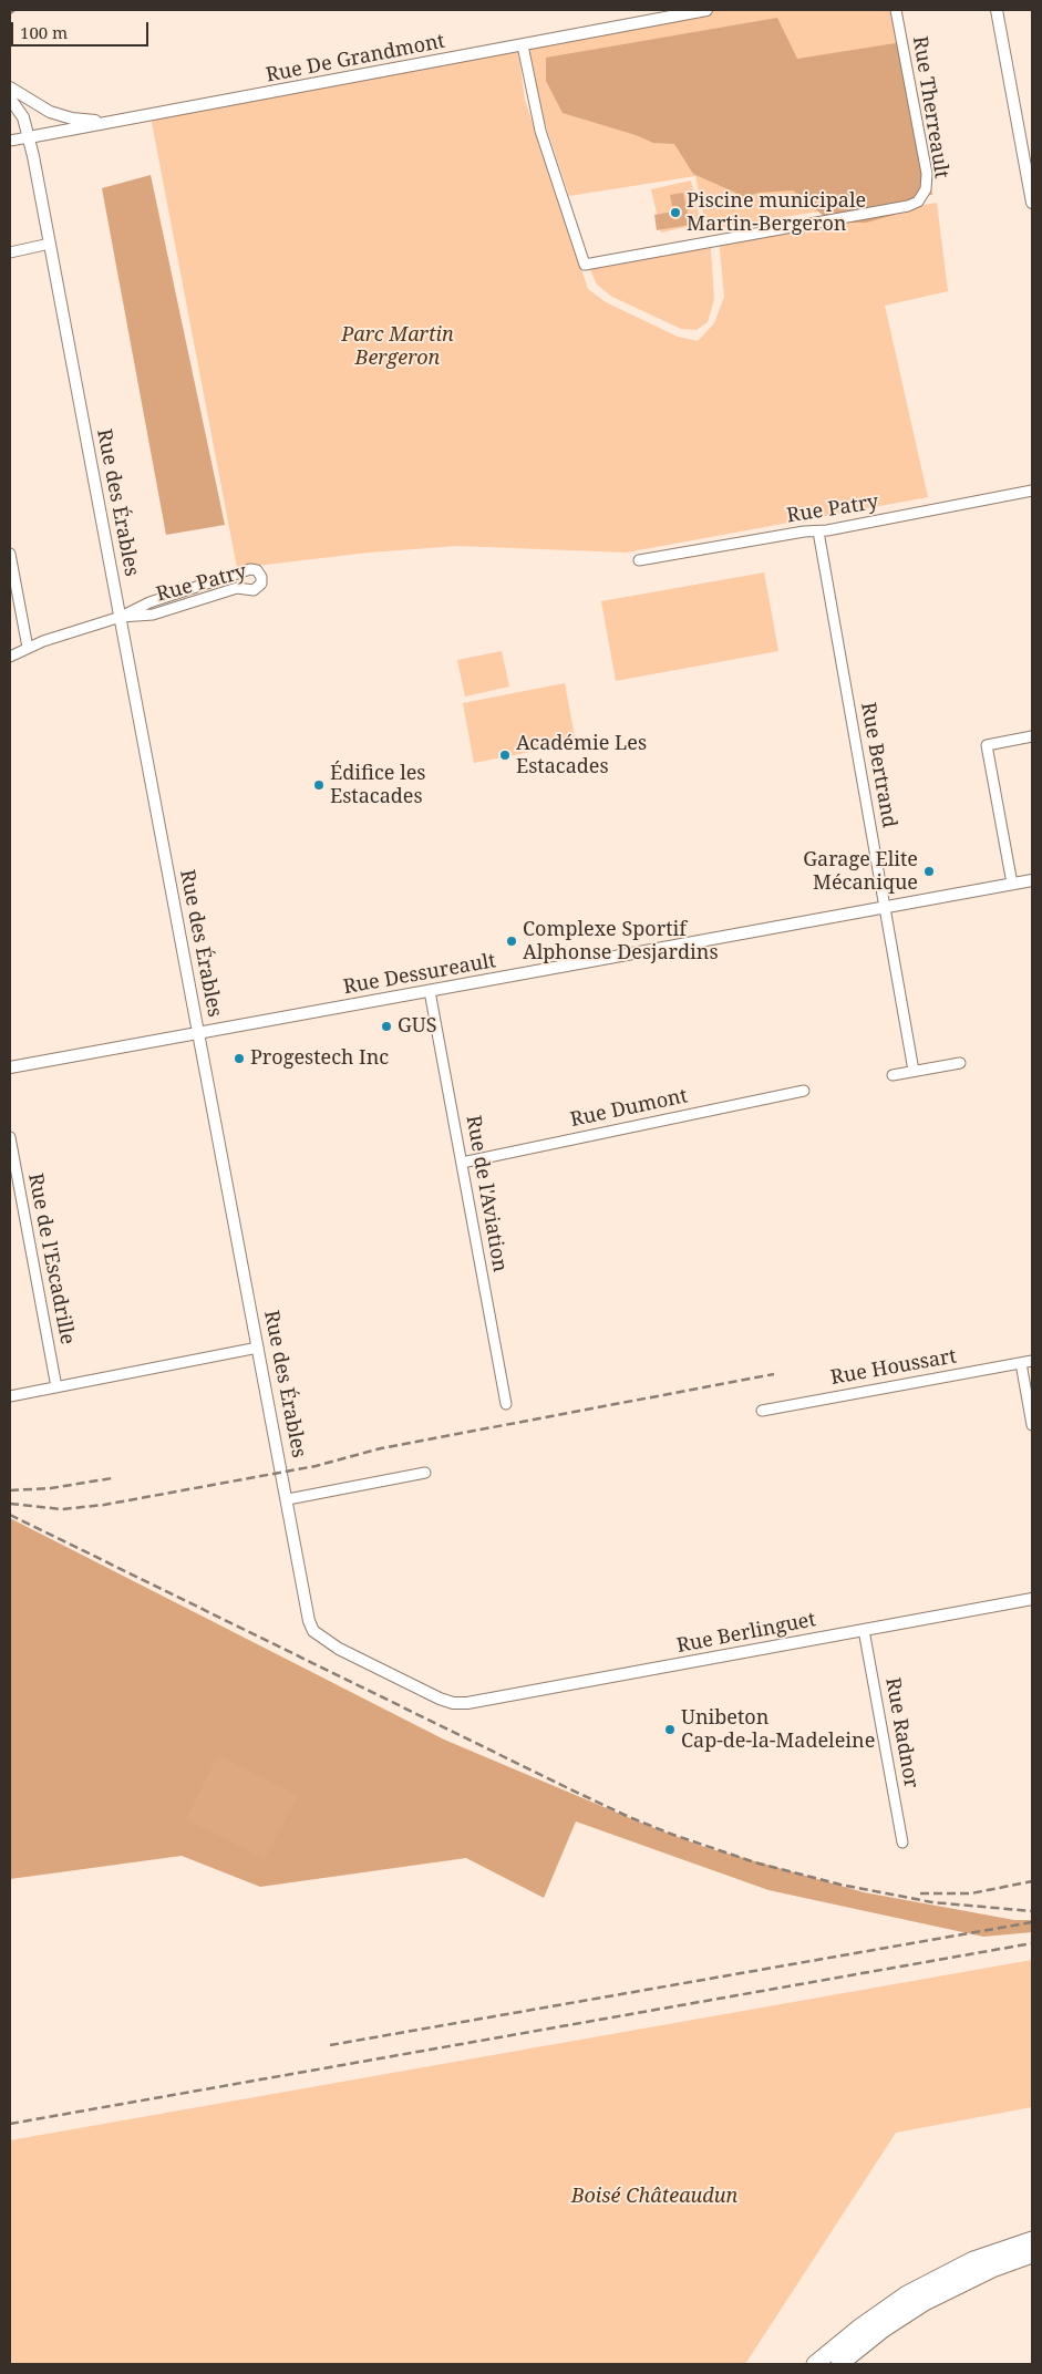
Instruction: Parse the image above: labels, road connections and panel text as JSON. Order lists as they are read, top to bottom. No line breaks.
{"streets":{"street":["Rue De Grandmont","Rue Therreault","Rue des Érables","Rue Patry","Rue Bertrand","Rue Dessureault","Rue Dumont","Rue de l'Aviation","Rue de l'Escadrille","Rue Houssart","Rue Berlinguet","Rue Radnor"]},"crossings":[["Rue De Grandmont","Rue Therreault"],["Rue De Grandmont","Rue des Érables"],["Rue des Érables","Rue Patry"],["Rue des Érables","Rue Dessureault"],["Rue des Érables","Rue Berlinguet"],["Rue Patry","Rue Bertrand"],["Rue Bertrand","Rue Dessureault"],["Rue Dessureault","Rue de l'Aviation"],["Rue Dumont","Rue de l'Aviation"],["Rue Berlinguet","Rue Radnor"]],"parks":["Parc Martin Bergeron","Boisé Châteaudun"],"places":["Piscine municipale Martin-Bergeron","Académie Les Estacades","Édifice les Estacades","Garage Elite Mécanique","Complexe Sportif Alphonse Desjardins","GUS","Progestech Inc","Unibeton Cap-de-la-Madeleine"],"scale_bar":"100 m"}
